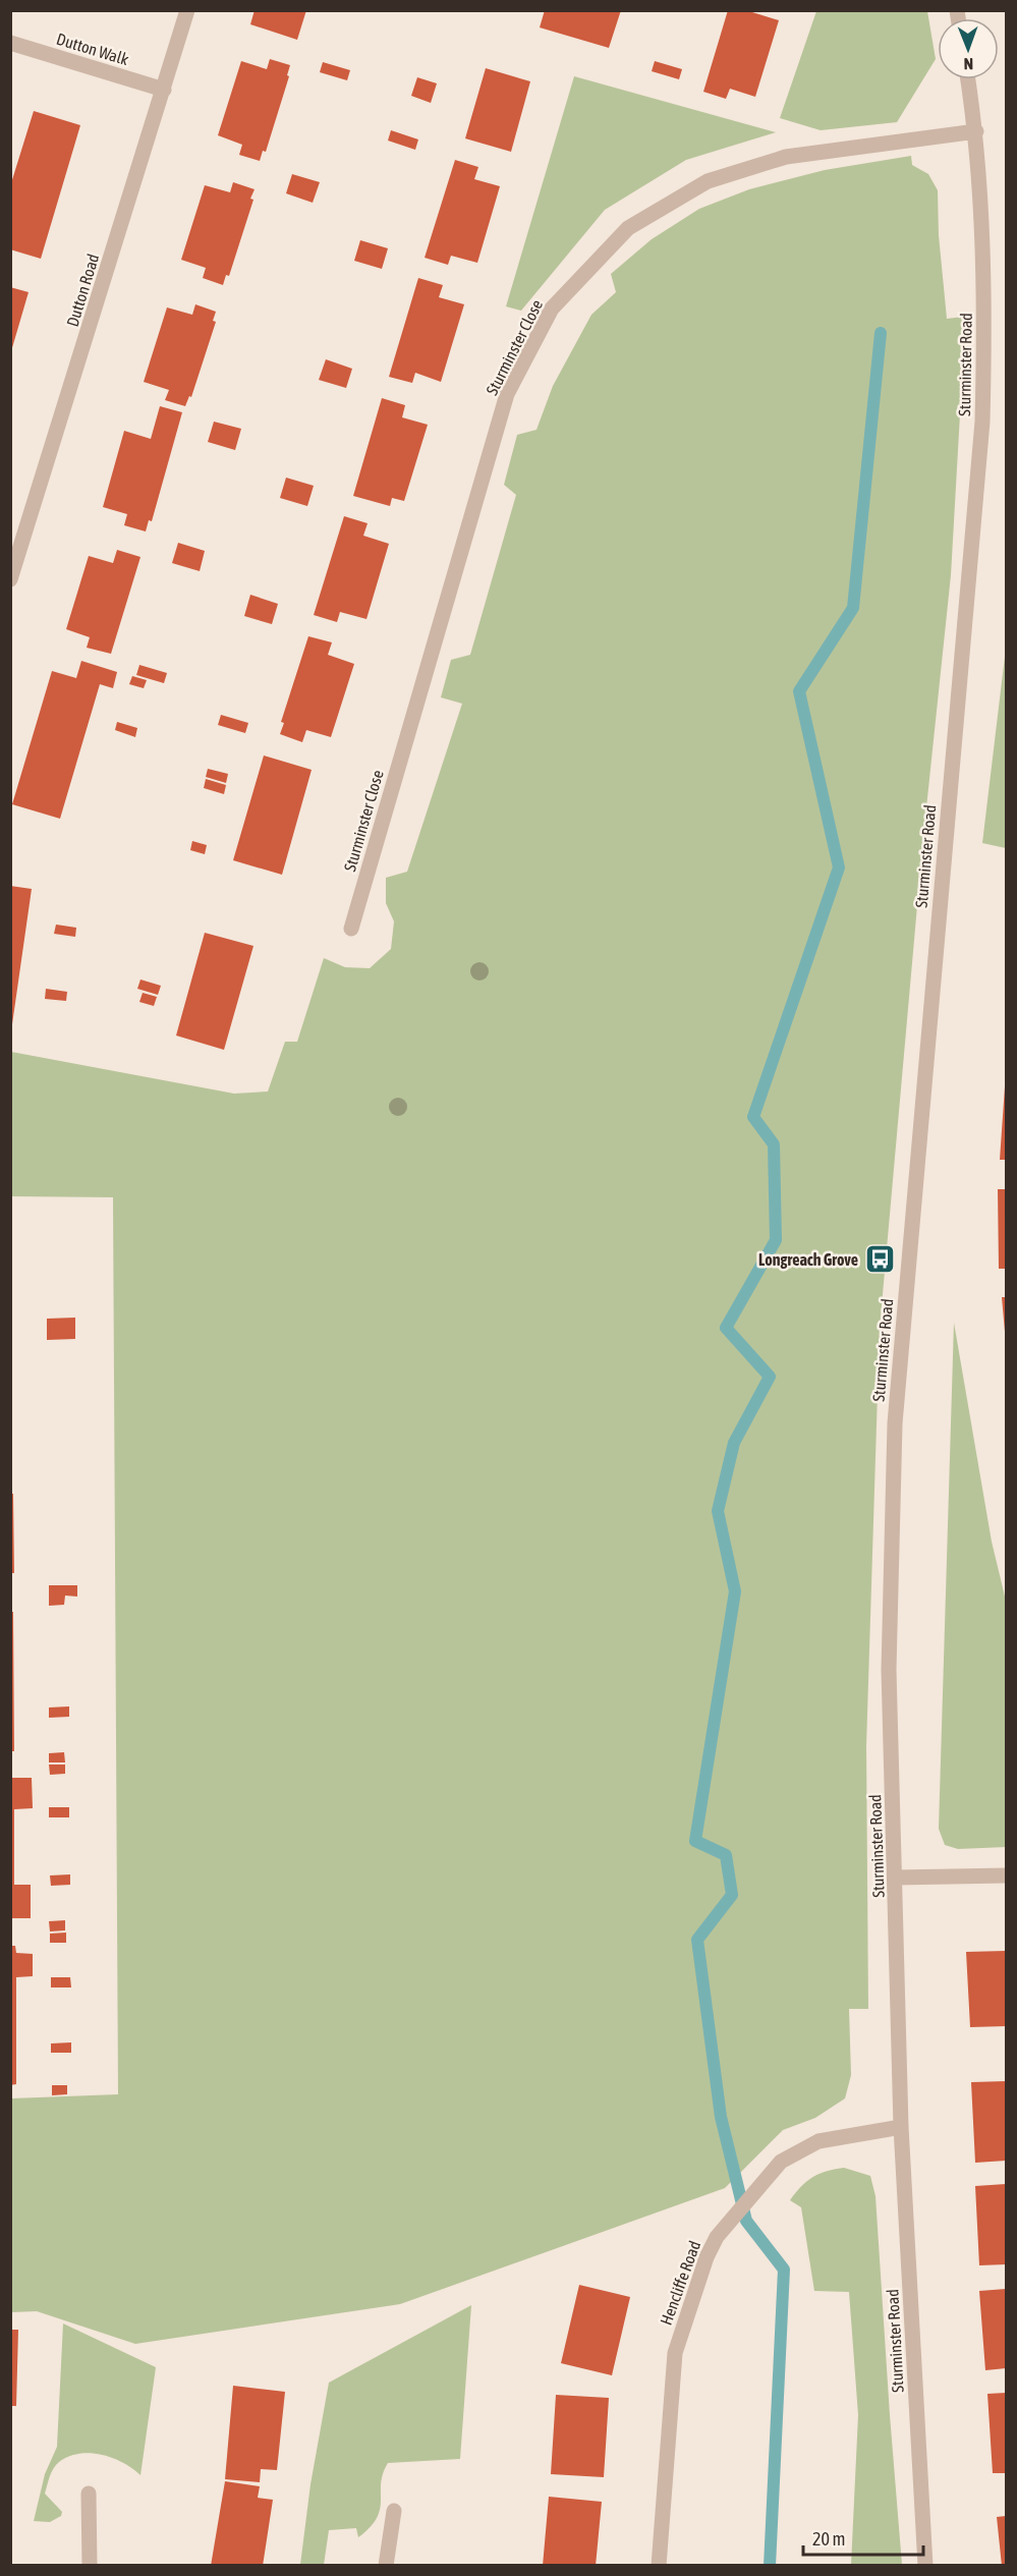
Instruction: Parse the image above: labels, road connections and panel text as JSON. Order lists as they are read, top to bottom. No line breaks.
{"streets":{"street":["Dutton Walk","Dutton Road","Sturminster Close","Sturminster Road","Hencliffe Road"]},"crossings":[["Dutton Walk","Dutton Road"],["Sturminster Close","Sturminster Road"],["Sturminster Road","Hencliffe Road"]],"places":{"bus stop":["Longreach Grove"]},"scale_bar":"20 m","north":"bottom"}
